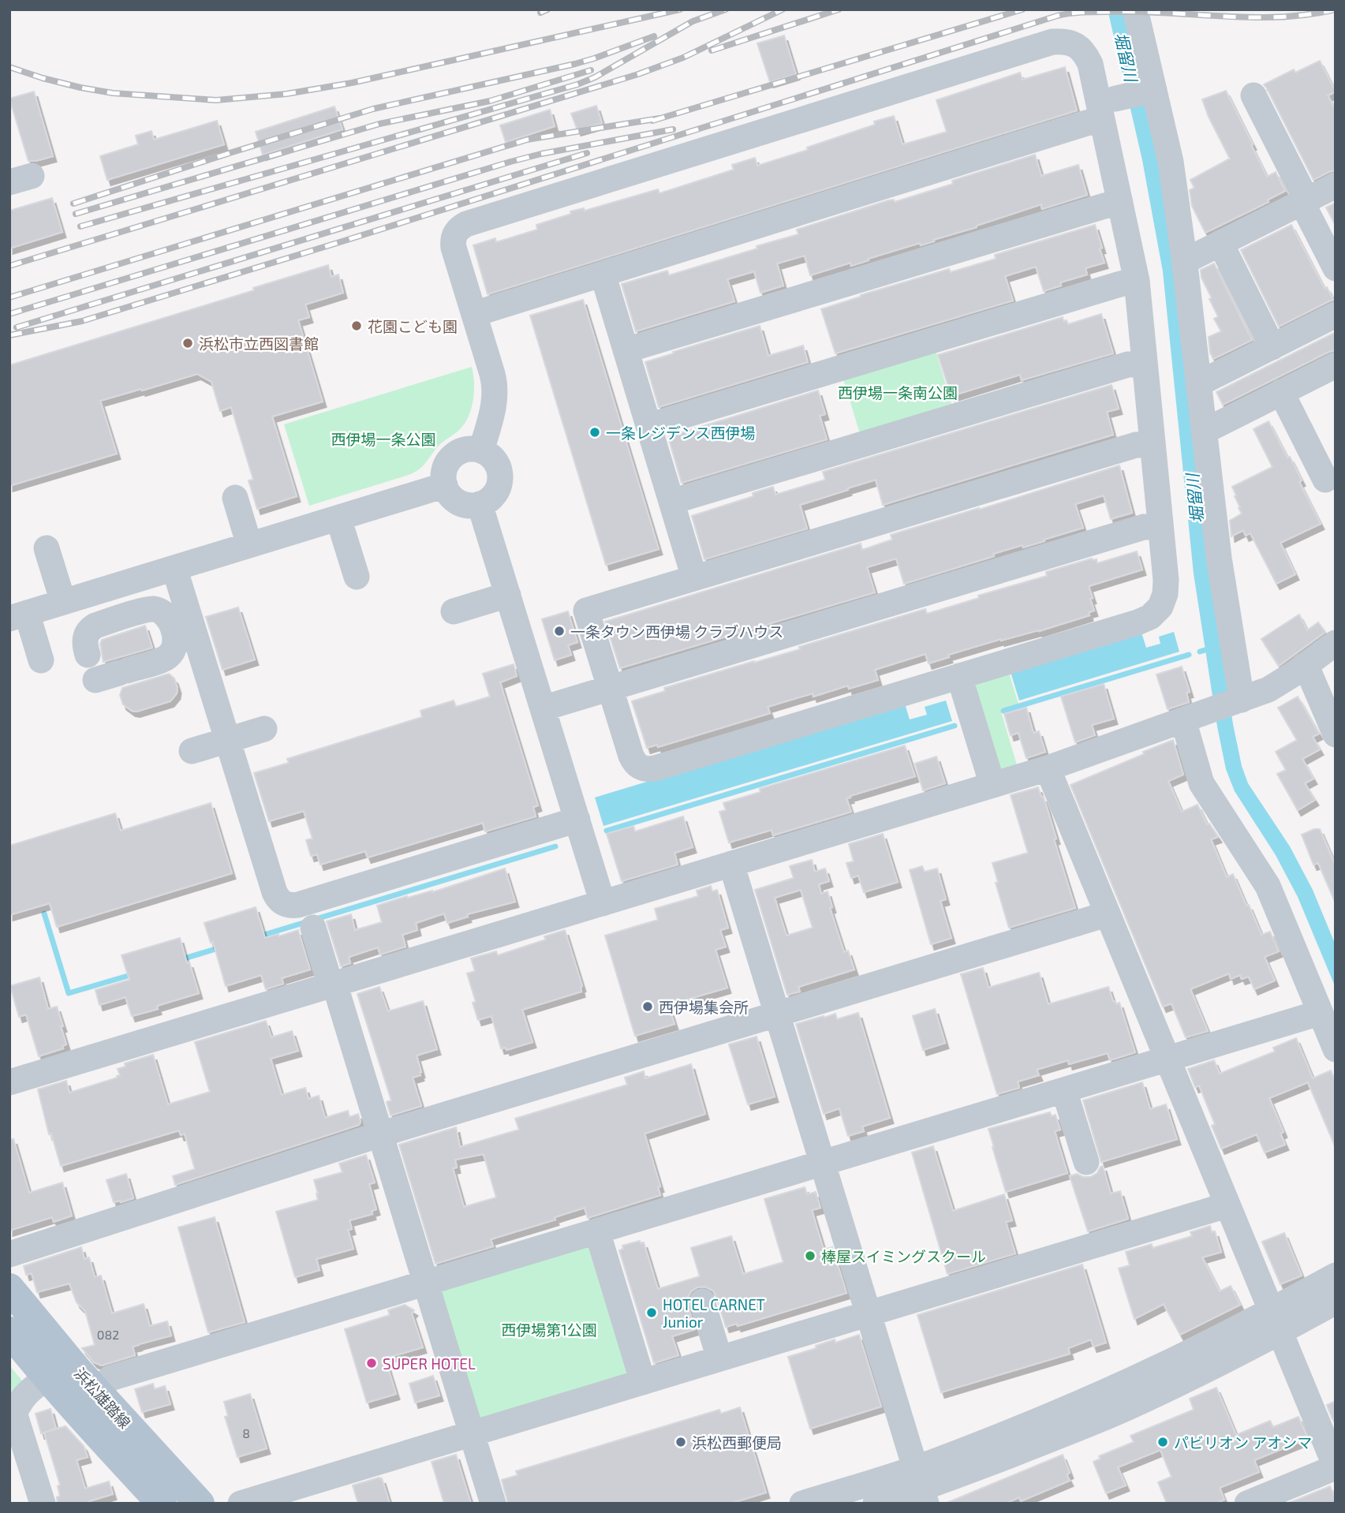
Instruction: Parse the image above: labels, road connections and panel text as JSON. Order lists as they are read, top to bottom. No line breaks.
{"streets":{"main road":["浜松雄踏線"]},"water":["堀留川"],"parks":["西伊場一条南公園","西伊場一条公園","西伊場第1公園"],"places":["花園こども園","浜松市立西図書館","一条レジデンス西伊場","一条タウン西伊場 クラブハウス","西伊場集会所","棒屋スイミングスクール","HOTEL CARNET Junior","SUPER HOTEL","浜松西郵便局","パビリオン アオシマ"],"house_numbers":["082","8"]}
